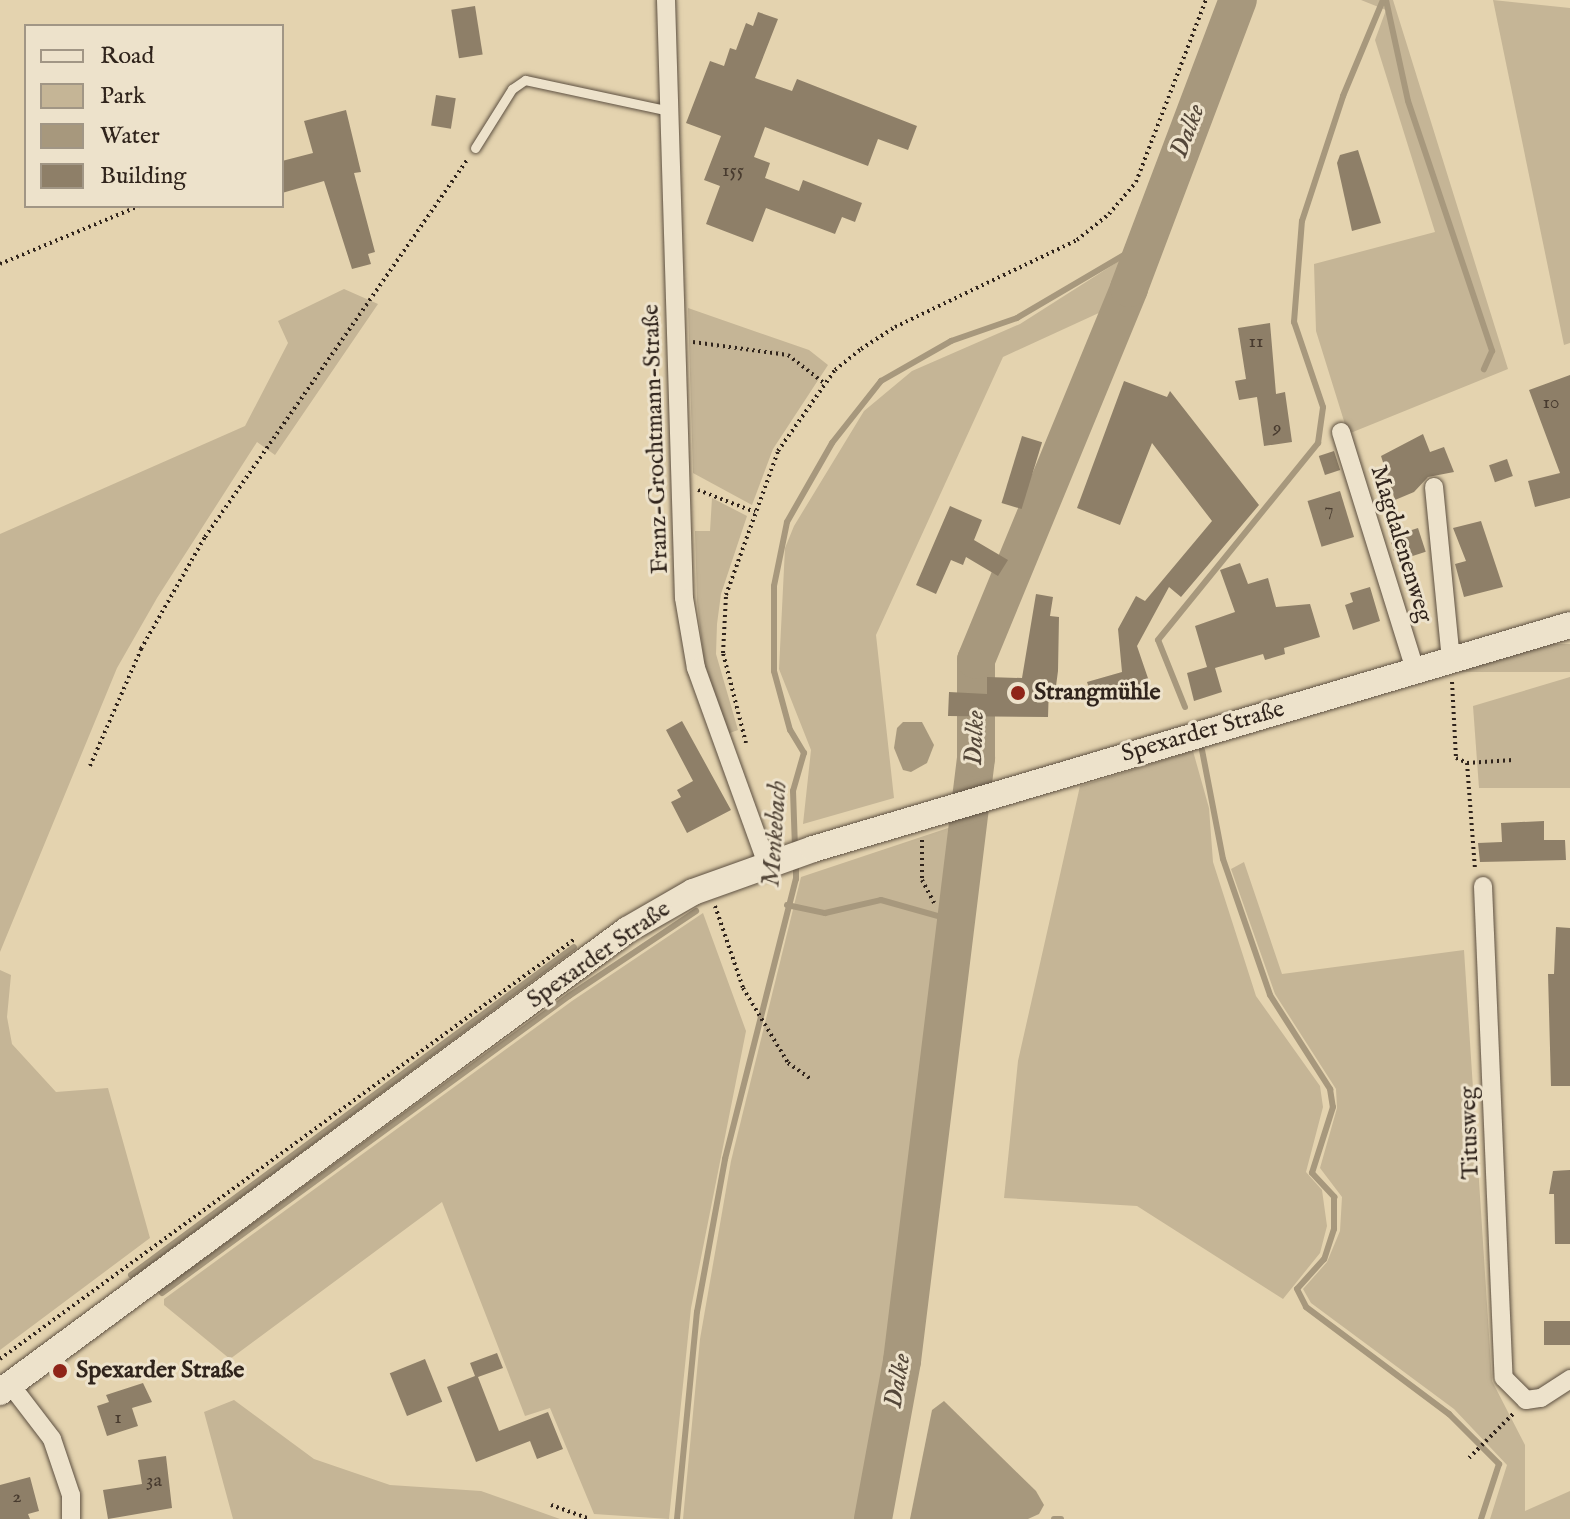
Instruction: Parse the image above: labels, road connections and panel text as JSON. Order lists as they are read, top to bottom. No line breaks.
{"streets":{"main road":["Spexarder Straße"],"street":["Franz-Grochtmann-Straße","Magdalenenweg","Titusweg"]},"crossings":[["Franz-Grochtmann-Straße","Spexarder Straße"],["Magdalenenweg","Spexarder Straße"]],"water":["Dalke","Menkebach"],"places":["Strangmühle","Spexarder Straße"],"house_numbers":["155","11","10","9","7","1","3a","2"],"legend":["Road","Park","Water","Building"]}
